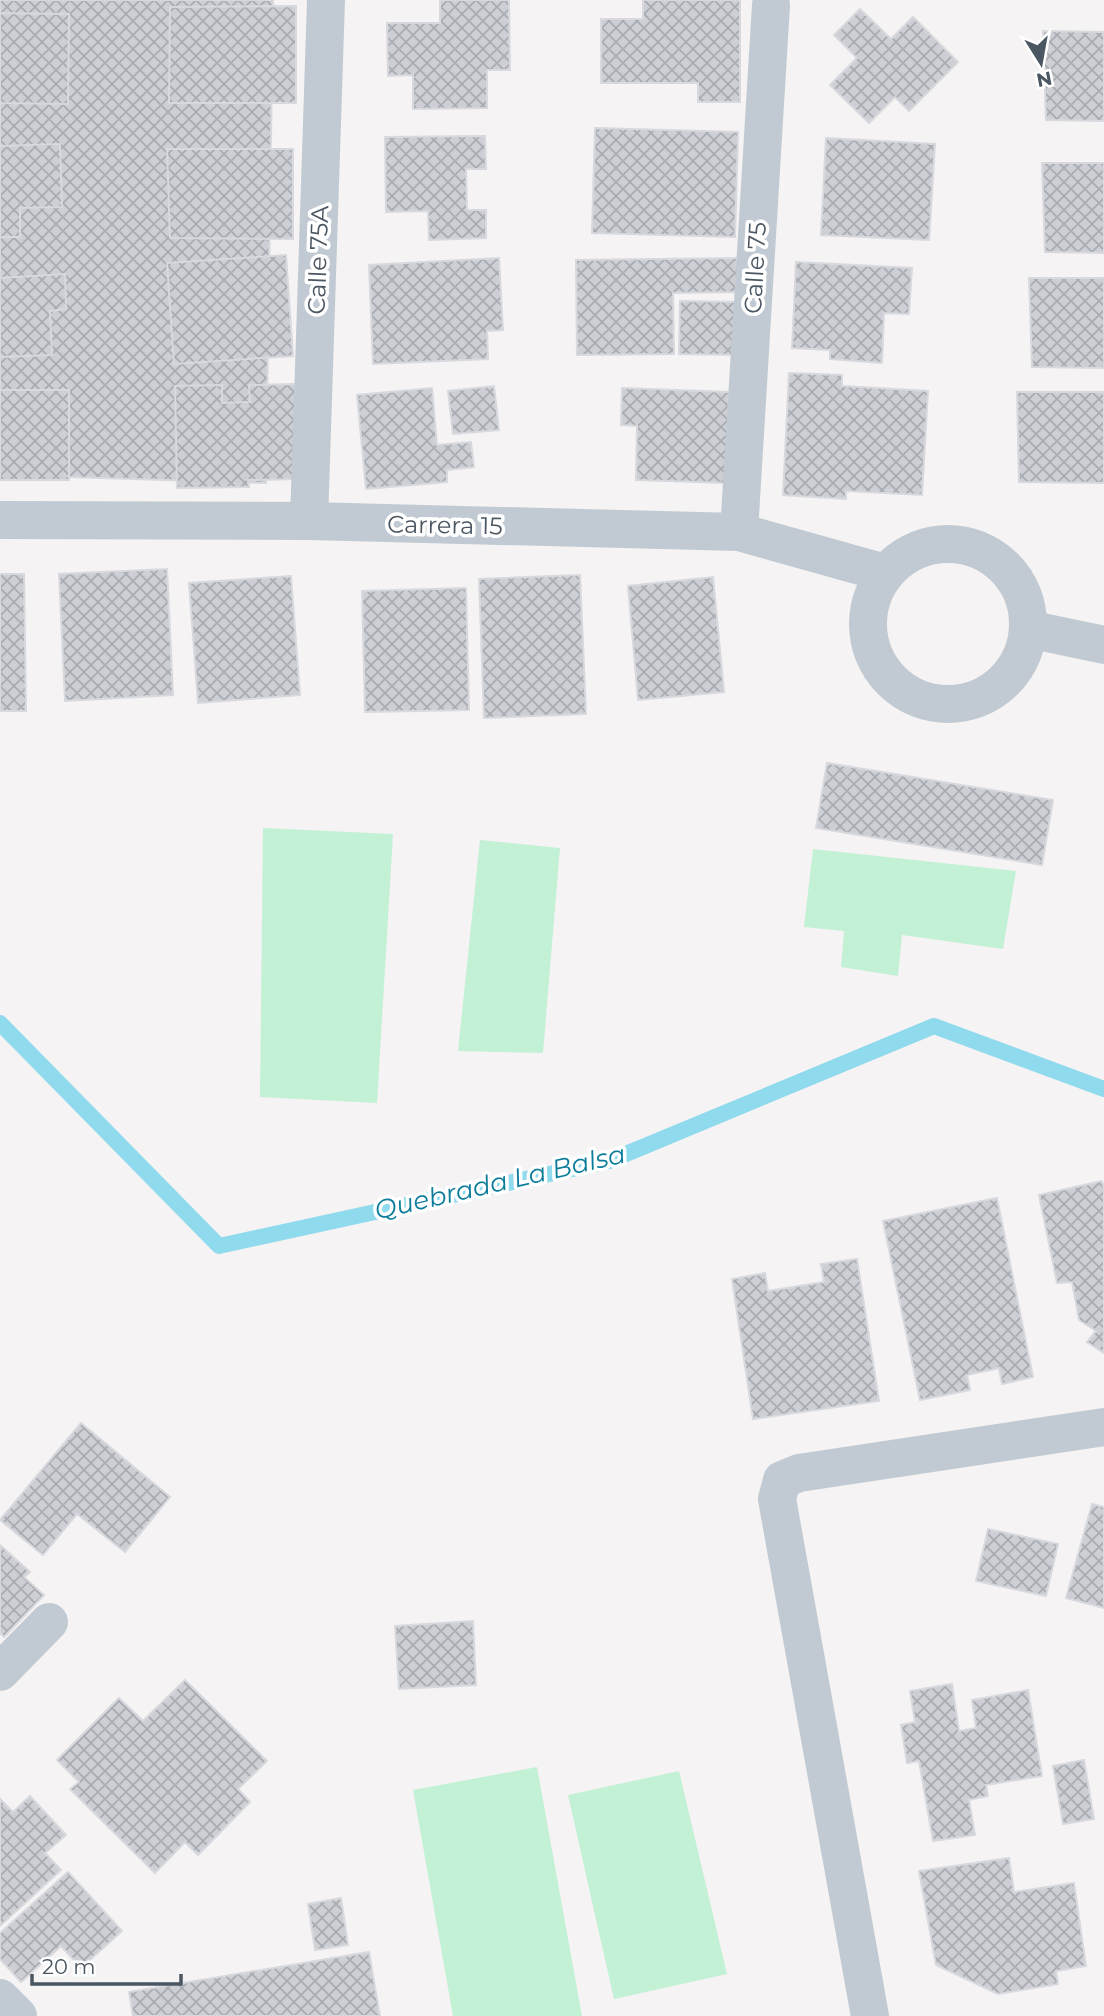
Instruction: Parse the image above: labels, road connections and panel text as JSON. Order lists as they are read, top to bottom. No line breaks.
{"streets":{"street":["Calle 75A","Calle 75","Carrera 15"]},"crossings":[["Calle 75A","Carrera 15"],["Calle 75","Carrera 15"]],"water":["Quebrada La Balsa"],"scale_bar":"20 m","north":"bottom"}
